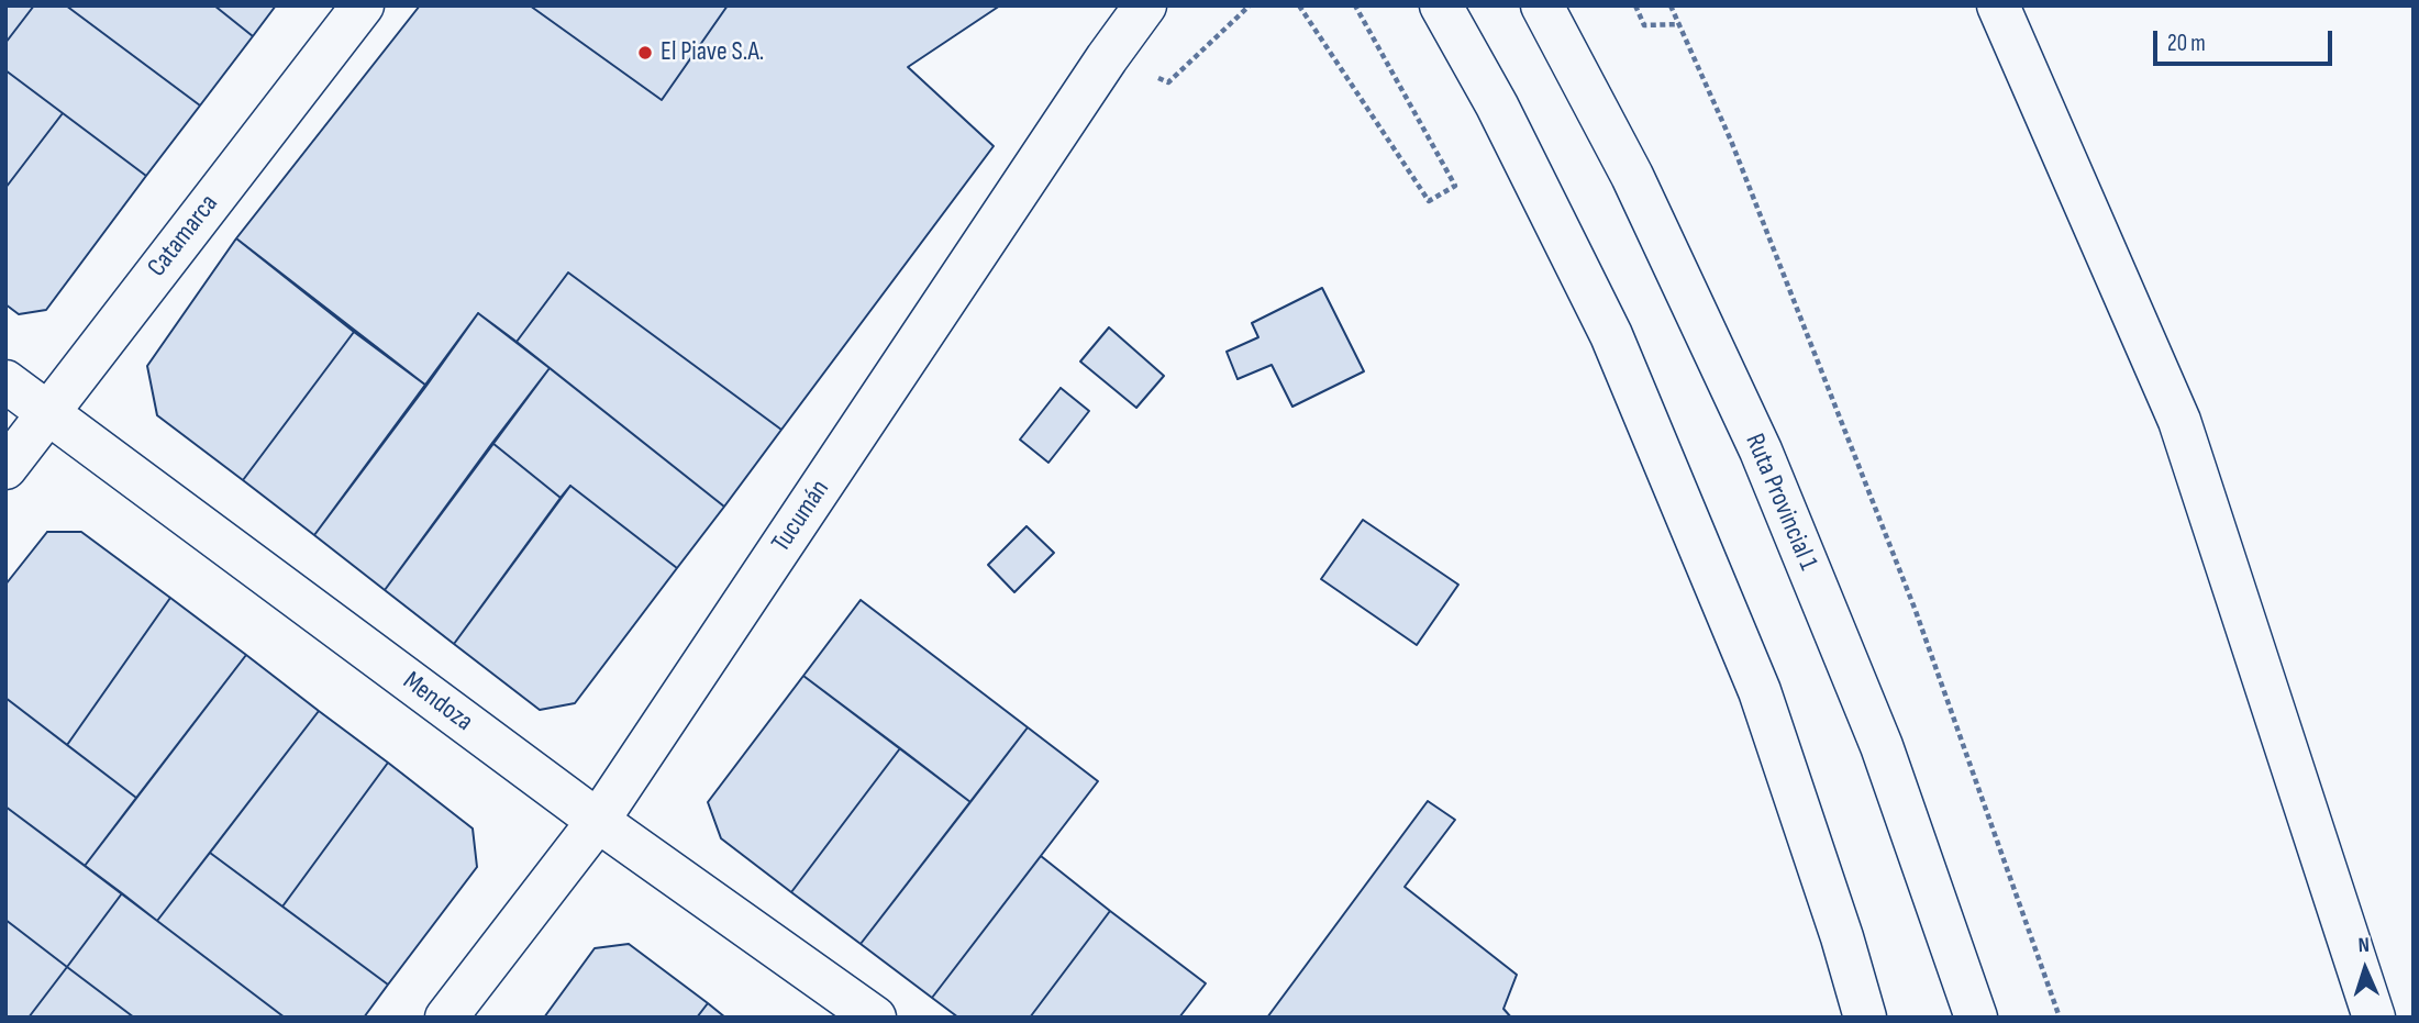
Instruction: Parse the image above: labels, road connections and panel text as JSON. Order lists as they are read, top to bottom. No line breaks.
{"streets":{"street":["Catamarca","Ruta Provincial 1","Tucumán","Mendoza"]},"crossings":[["Catamarca","Mendoza"],["Tucumán","Mendoza"]],"places":["El Piave S.A."],"scale_bar":"20 m","north":"top"}
